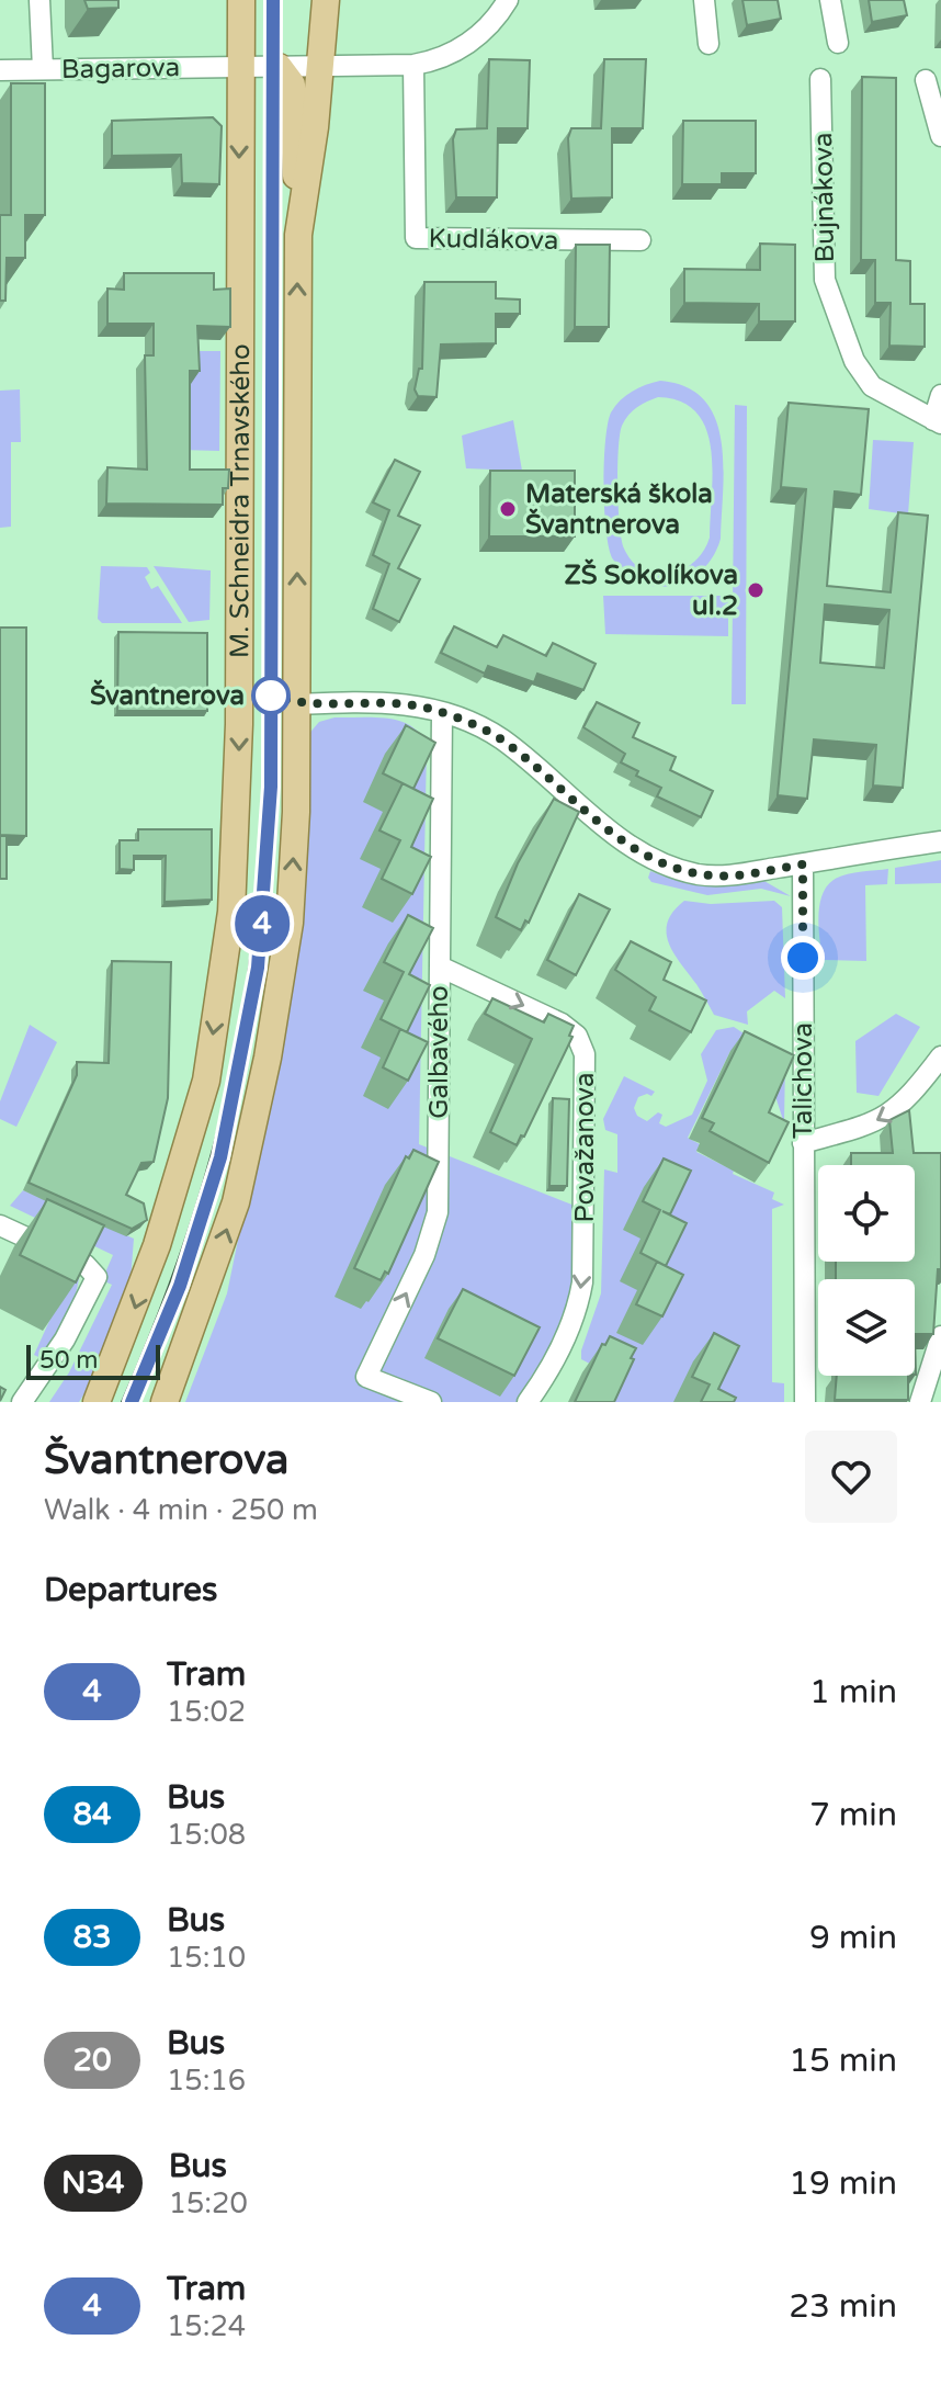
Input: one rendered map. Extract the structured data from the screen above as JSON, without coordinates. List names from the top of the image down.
{
  "streets": {
    "main road": ["M. Schneidra Trnavského"],
    "street": [
      "Bagarova",
      "Bujnákova",
      "Kudlákova",
      "Galbavého",
      "Talichova",
      "Považanova"
    ]
  },
  "crossings": [
    ["Bagarova", "Kudlákova"],
    ["Bagarova", "M. Schneidra Trnavského"],
    ["Galbavého", "Považanova"]
  ],
  "one_way": ["Galbavého", "Považanova"],
  "places": ["Materská škola Švantnerova", "ZŠ Sokolíkova ul.2", "Švantnerova"],
  "lines": ["tram line 4"],
  "scale_bar": "50 m",
  "page": {
    "on_map": "4",
    "scale": "50 m",
    "heading": [
      ["Švantnerova", "Walk · 4 min · 250 m"],
      "Departures"
    ],
    "list": [
      {
        "mark": "4",
        "name": "Tram",
        "note": "15:02",
        "value": "1 min"
      },
      {
        "mark": "84",
        "name": "Bus",
        "note": "15:08",
        "value": "7 min"
      },
      {
        "mark": "83",
        "name": "Bus",
        "note": "15:10",
        "value": "9 min"
      },
      {
        "mark": "20",
        "name": "Bus",
        "note": "15:16",
        "value": "15 min"
      },
      {
        "mark": "N34",
        "name": "Bus",
        "note": "15:20",
        "value": "19 min"
      },
      {
        "mark": "4",
        "name": "Tram",
        "note": "15:24",
        "value": "23 min"
      }
    ]
  }
}
